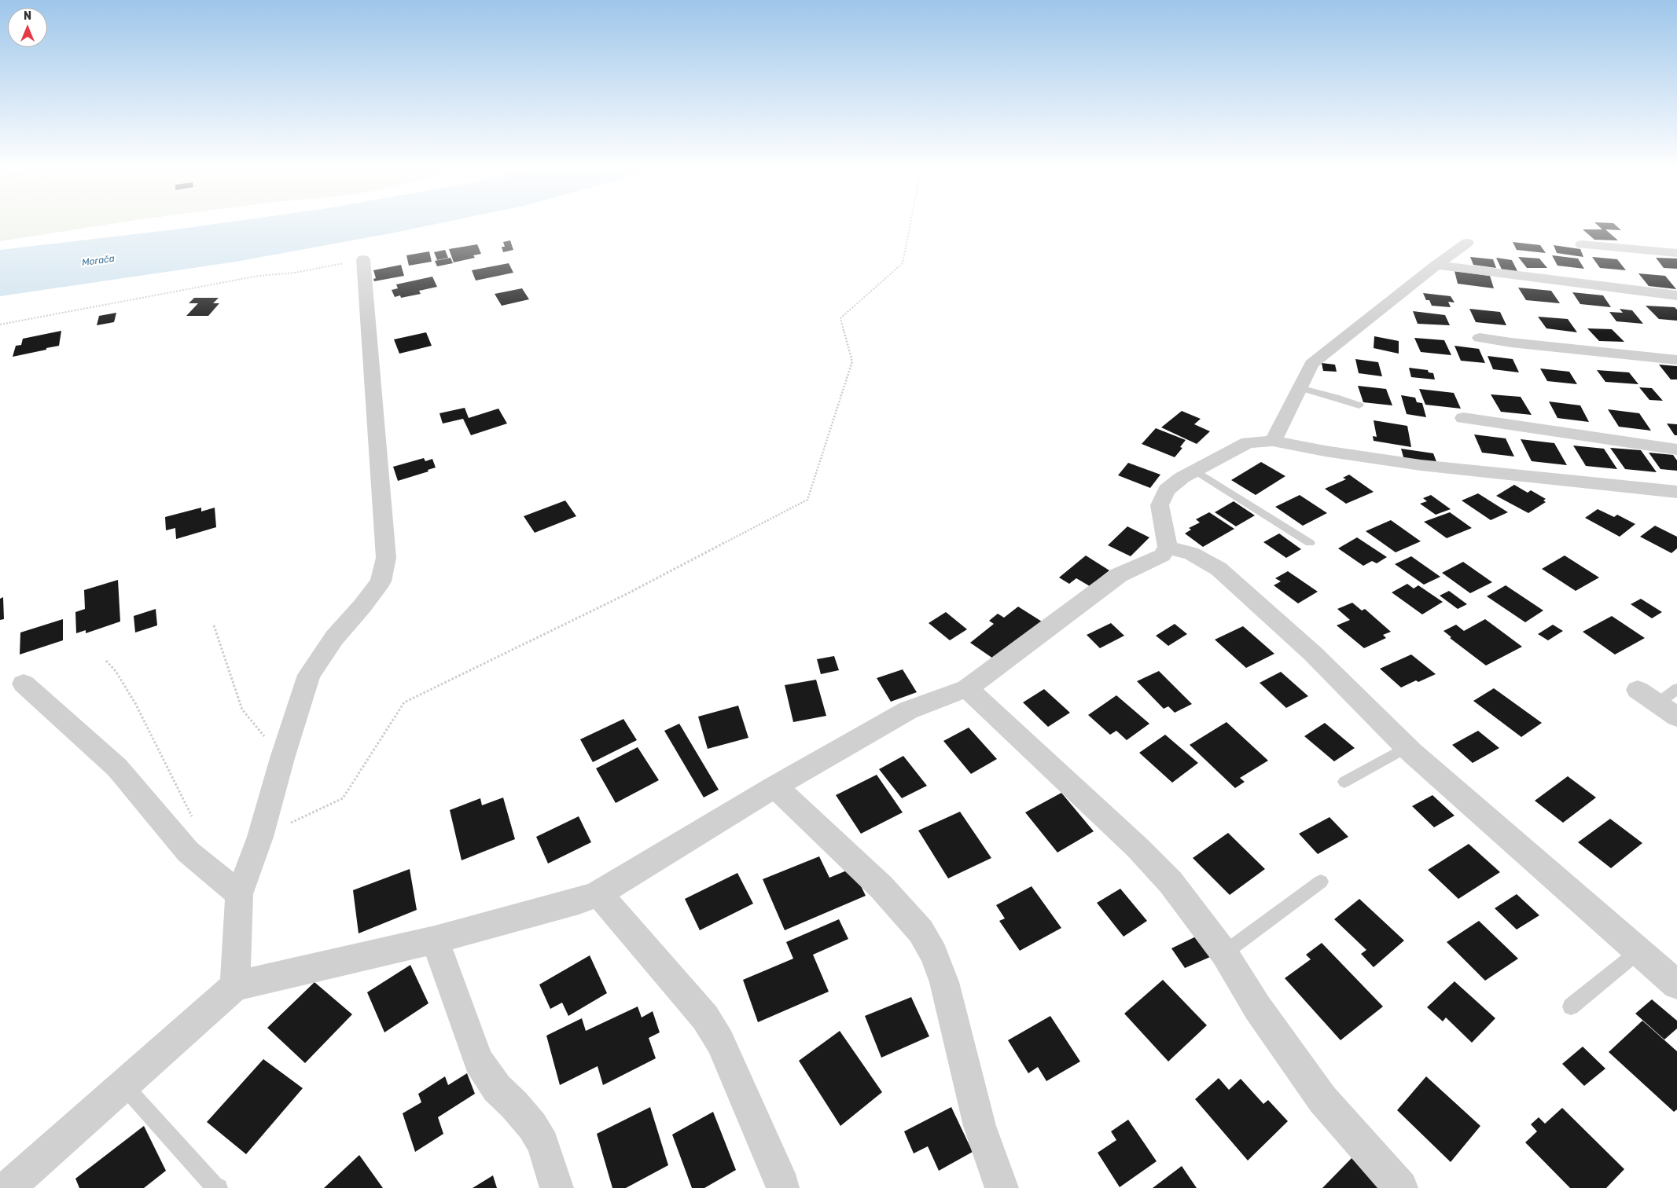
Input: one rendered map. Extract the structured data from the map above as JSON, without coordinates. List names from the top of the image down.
{
  "water": ["Morača"],
  "north": "top"
}
